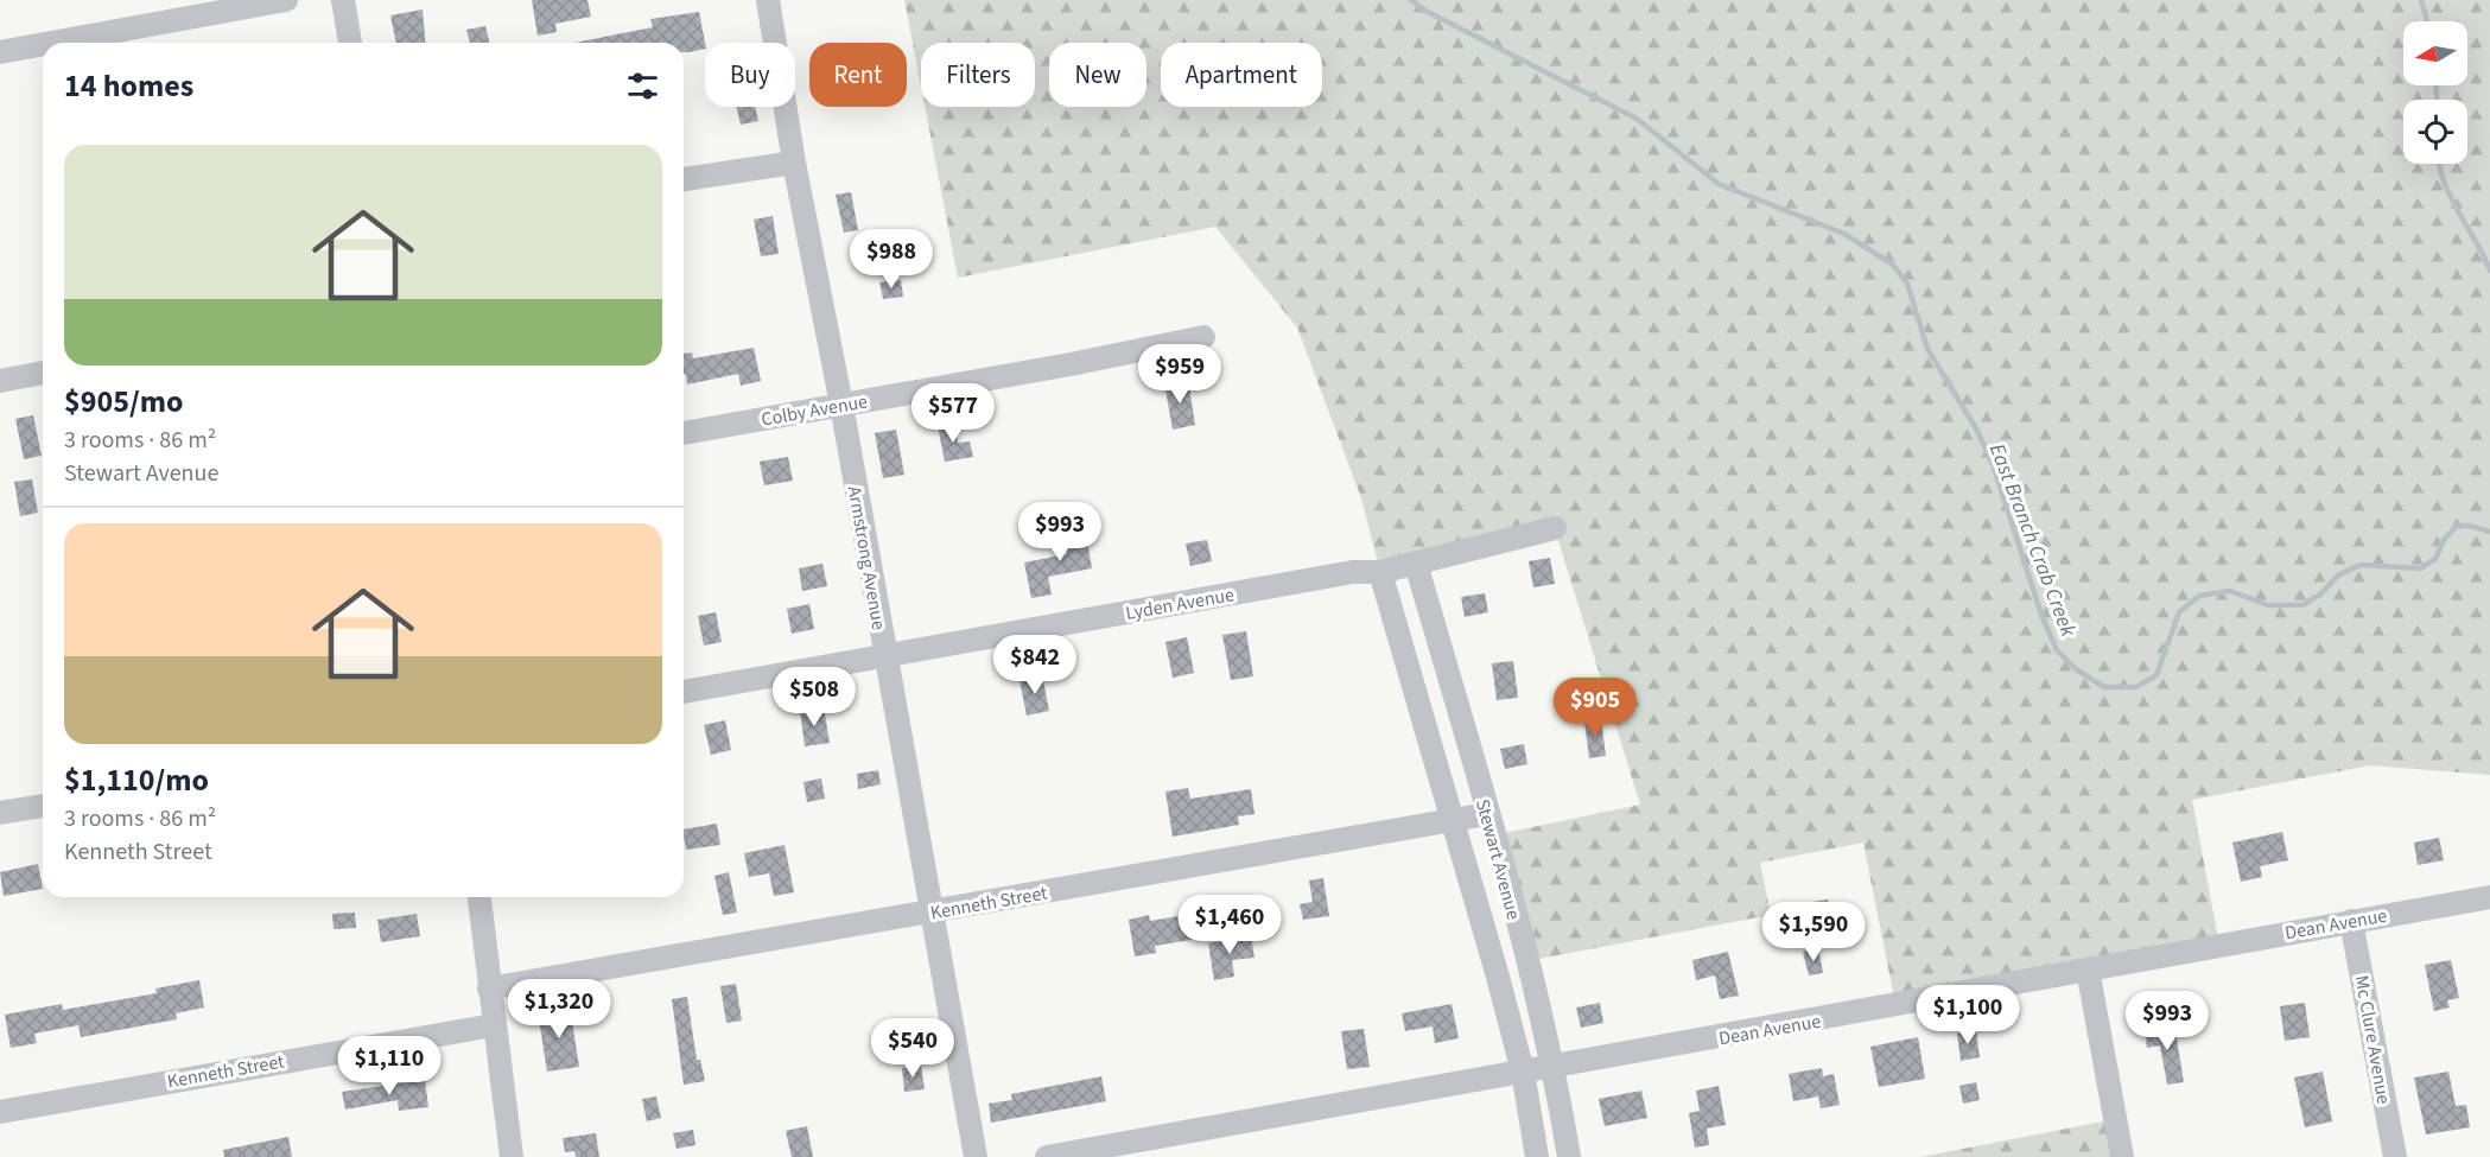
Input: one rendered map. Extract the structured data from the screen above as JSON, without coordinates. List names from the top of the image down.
{
  "streets": {
    "street": [
      "Colby Avenue",
      "Armstrong Avenue",
      "Lyden Avenue",
      "Stewart Avenue",
      "Kenneth Street",
      "Dean Avenue",
      "Mc Clure Avenue"
    ]
  },
  "crossings": [
    ["Colby Avenue", "Armstrong Avenue"],
    ["Armstrong Avenue", "Lyden Avenue"],
    ["Armstrong Avenue", "Kenneth Street"],
    ["Lyden Avenue", "Stewart Avenue"],
    ["Stewart Avenue", "Kenneth Street"],
    ["Stewart Avenue", "Dean Avenue"],
    ["Dean Avenue", "Mc Clure Avenue"]
  ],
  "water": ["East Branch Crab Creek"],
  "north": "left",
  "page": {
    "chip": [
      "Buy",
      "Rent",
      "Filters",
      "New",
      "Apartment"
    ],
    "heading": "14 homes",
    "list": [
      {
        "name": "$905/mo",
        "note": "3 rooms · 86 m² · Stewart Avenue"
      },
      {
        "name": "$1,110/mo",
        "note": "3 rooms · 86 m² · Kenneth Street"
      }
    ],
    "price": [
      "$988",
      "$959",
      "$577",
      "$993",
      "$842",
      "$508",
      "$905",
      "$1,460",
      "$1,590",
      "$1,320",
      "$1,100",
      "$993",
      "$540",
      "$1,110"
    ]
  }
}
